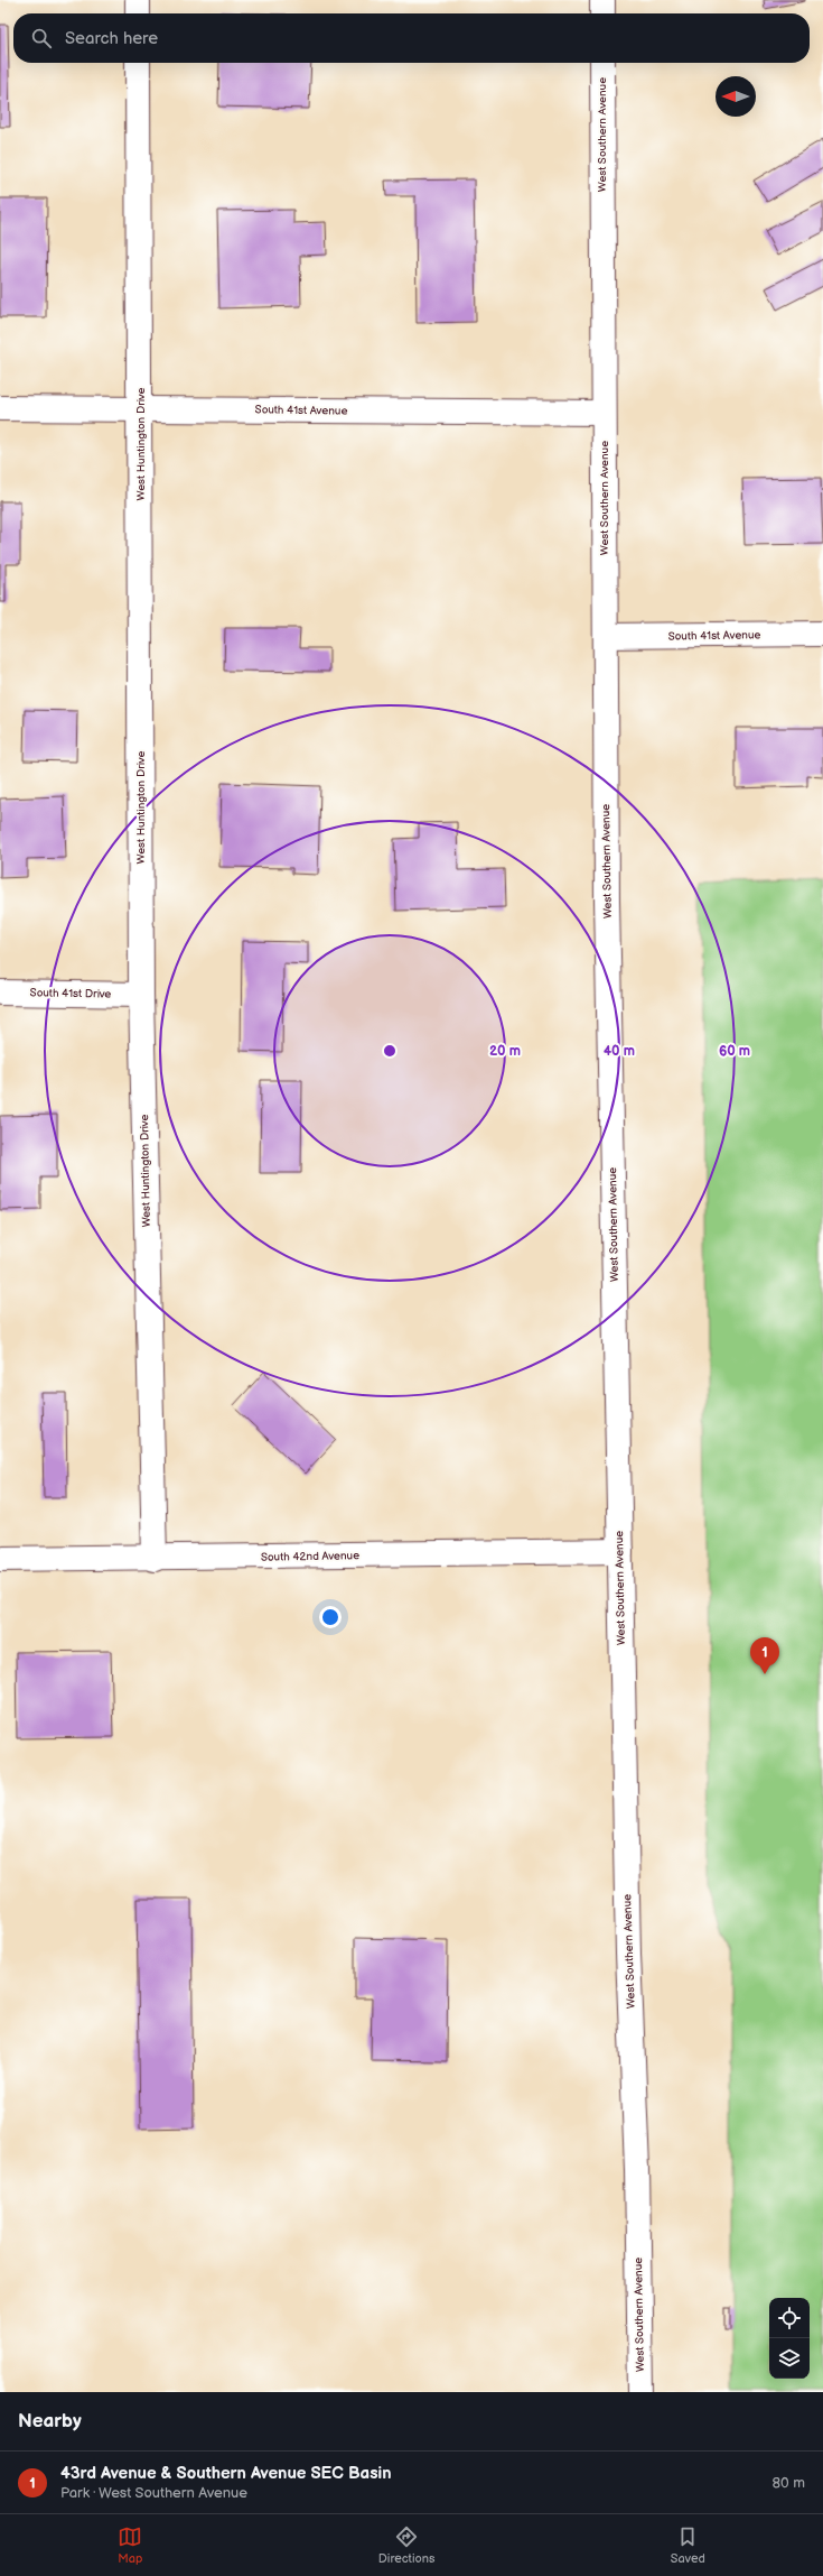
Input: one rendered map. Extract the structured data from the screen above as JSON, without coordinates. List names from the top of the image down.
{
  "streets": {
    "street": [
      "West Southern Avenue",
      "South 41st Avenue",
      "West Huntington Drive",
      "South 41st Drive",
      "South 42nd Avenue"
    ]
  },
  "crossings": [
    ["West Southern Avenue", "South 41st Avenue"],
    ["West Southern Avenue", "South 42nd Avenue"],
    ["South 41st Avenue", "West Huntington Drive"],
    ["West Huntington Drive", "South 41st Drive"],
    ["West Huntington Drive", "South 42nd Avenue"]
  ],
  "north": "left",
  "page": {
    "search": "Search here",
    "pins": "1",
    "heading": "Nearby",
    "list": [
      {
        "mark": "1",
        "name": "43rd Avenue & Southern Avenue SEC Basin",
        "note": "Park · West Southern Avenue",
        "value": "80 m"
      }
    ],
    "nav": ["Map", "Directions", "Saved"]
  },
  "rings": ["20 m", "40 m", "60 m"]
}
